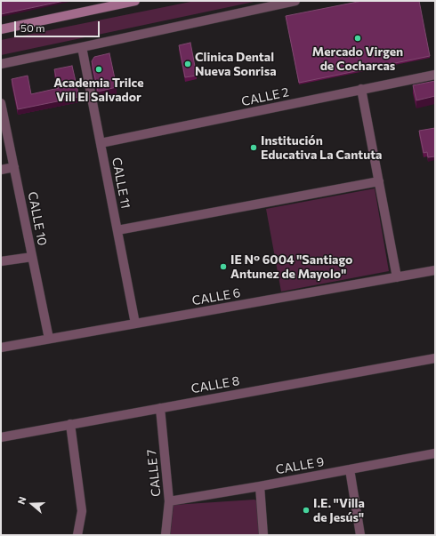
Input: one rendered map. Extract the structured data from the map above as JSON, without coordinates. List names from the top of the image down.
{
  "streets": {
    "street": [
      "CALLE 2",
      "CALLE 11",
      "CALLE 10",
      "CALLE 6",
      "CALLE 8",
      "CALLE 9",
      "CALLE 7"
    ]
  },
  "crossings": [
    ["CALLE 2", "CALLE 11"],
    ["CALLE 11", "CALLE 6"],
    ["CALLE 10", "CALLE 6"],
    ["CALLE 8", "CALLE 7"],
    ["CALLE 9", "CALLE 7"]
  ],
  "places": [
    "Mercado Virgen de Cocharcas",
    "Clinica Dental Nueva Sonrisa",
    "Academia Trilce Vill El Salvador",
    "Institución Educativa La Cantuta",
    "IE N° 6004 \"Santiago Antunez de Mayolo\"",
    "I.E. \"Villa de Jesús\""
  ],
  "scale_bar": "50 m",
  "north": "left"
}
